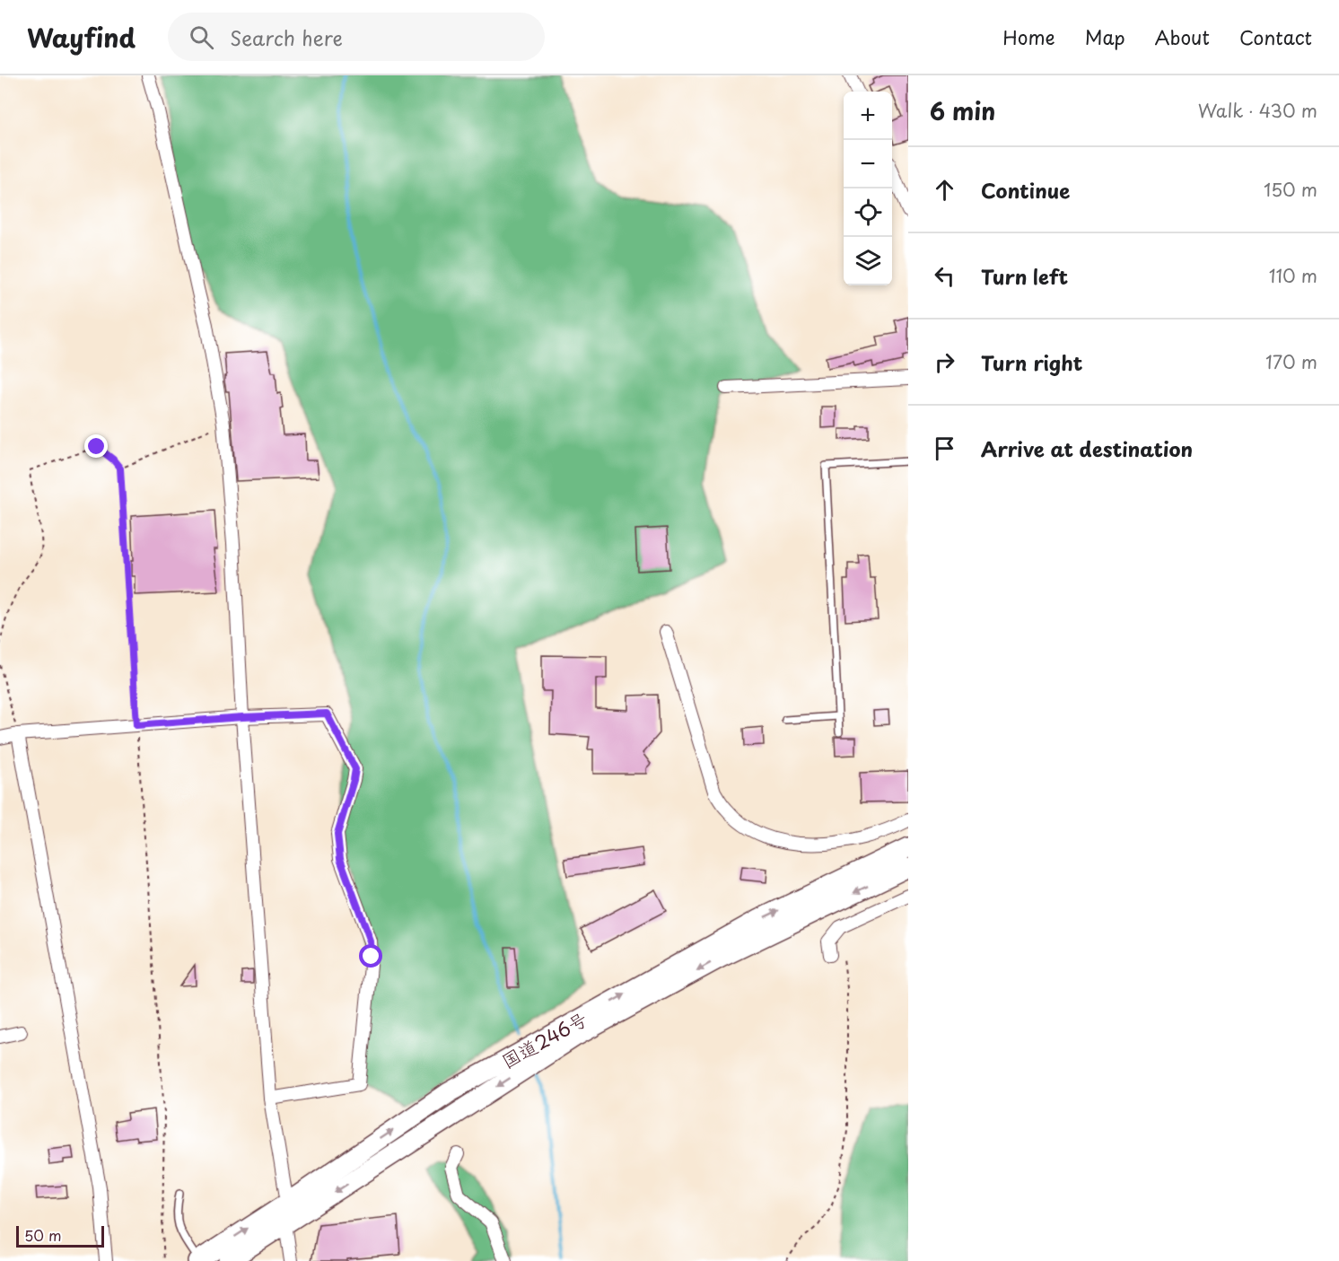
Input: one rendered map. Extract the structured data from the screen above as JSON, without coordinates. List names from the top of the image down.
{
  "streets": {
    "highway": ["国道246号"]
  },
  "scale_bar": "50 m",
  "page": {
    "header": "Wayfind",
    "search": "Search here",
    "nav": [
      "Home",
      "Map",
      "About",
      "Contact"
    ],
    "heading": ["6 min", "Walk · 430 m"],
    "map_buttons": ["+", "−"],
    "list": [
      ["Continue", "150 m"],
      ["Turn left", "110 m"],
      ["Turn right", "170 m"],
      "Arrive at destination"
    ],
    "scale": "50 m"
  }
}
